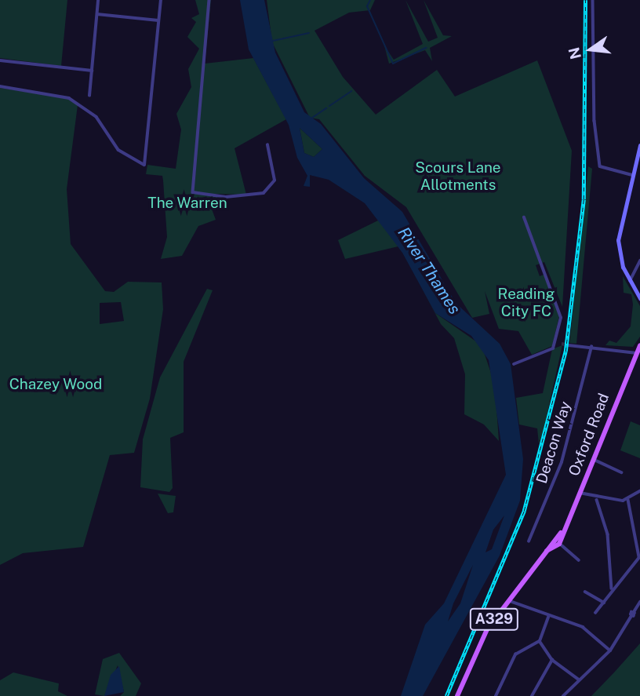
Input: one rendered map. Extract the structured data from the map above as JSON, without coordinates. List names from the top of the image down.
{
  "streets": {
    "main road": ["Oxford Road", "A329"],
    "street": ["Deacon Way"]
  },
  "crossings": [
    ["Oxford Road", "A329"]
  ],
  "water": ["River Thames"],
  "parks": [
    "Scours Lane Allotments",
    "The Warren",
    "Reading City FC",
    "Chazey Wood"
  ],
  "north": "left"
}
